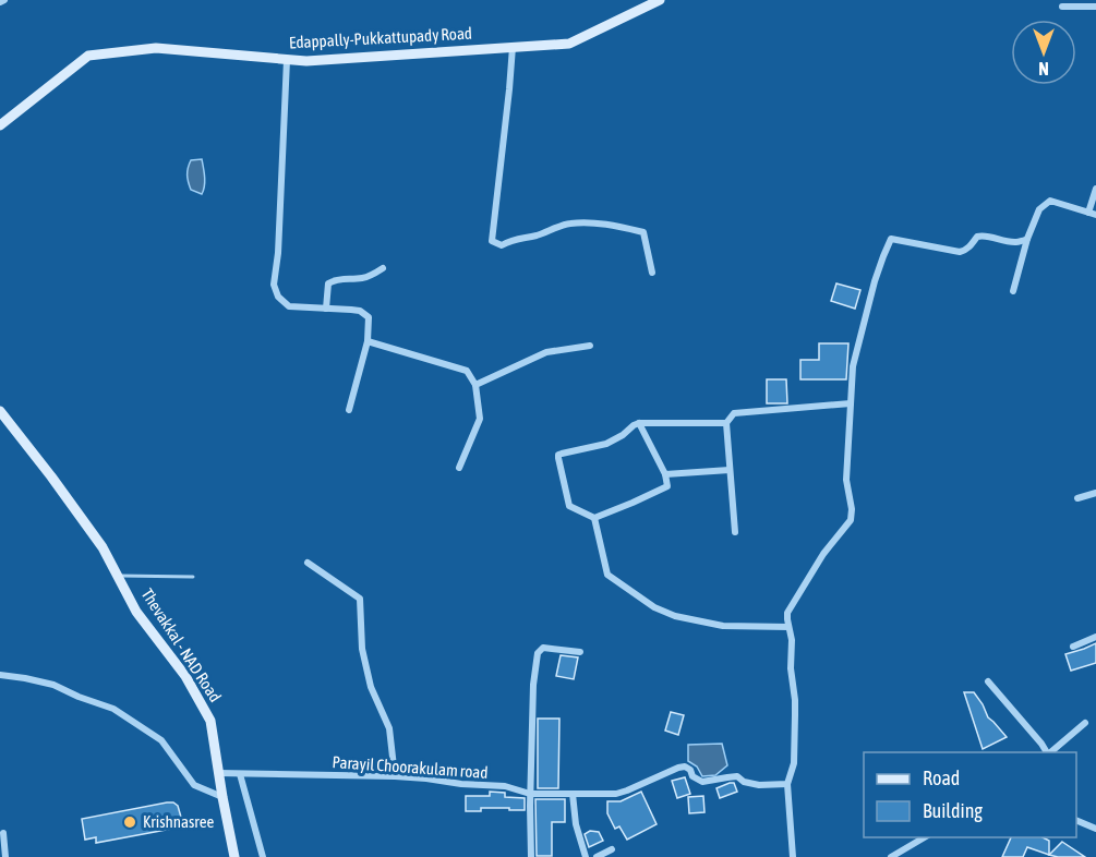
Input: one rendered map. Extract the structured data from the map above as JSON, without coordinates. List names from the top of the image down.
{
  "streets": {
    "main road": ["Edappally-Pukkattupady Road", "Thevakkal - NAD Road"],
    "street": ["Parayil Choorakulam road"]
  },
  "crossings": [
    ["Thevakkal - NAD Road", "Parayil Choorakulam road"]
  ],
  "places": ["Krishnasree"],
  "legend": ["Road", "Building"],
  "north": "bottom"
}
